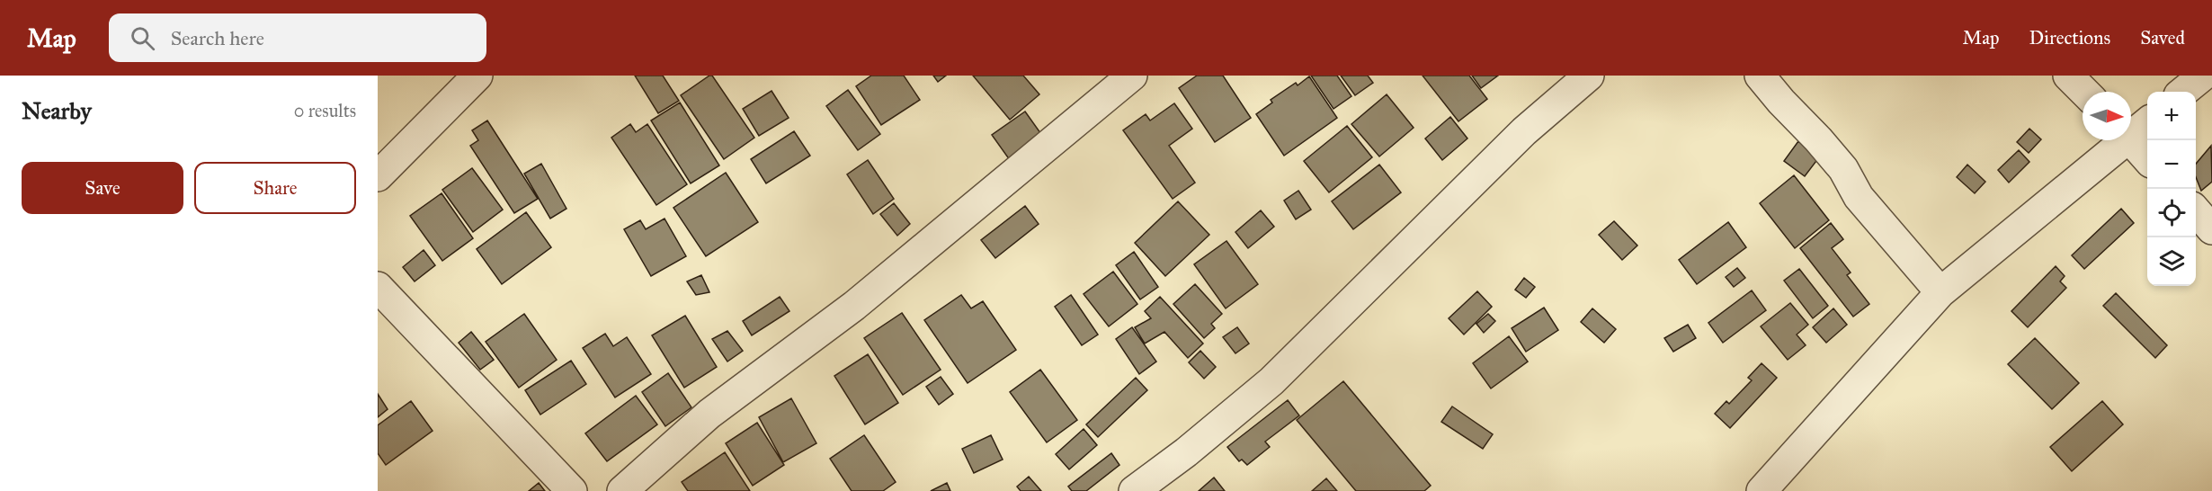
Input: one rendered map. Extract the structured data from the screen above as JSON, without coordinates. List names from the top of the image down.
{
  "north": "right",
  "page": {
    "header": "Map",
    "search": "Search here",
    "nav": ["Map", "Directions", "Saved"],
    "heading": ["Nearby", "0 results"],
    "map_buttons": ["+", "−"],
    "buttons": ["Save", "Share"]
  }
}
